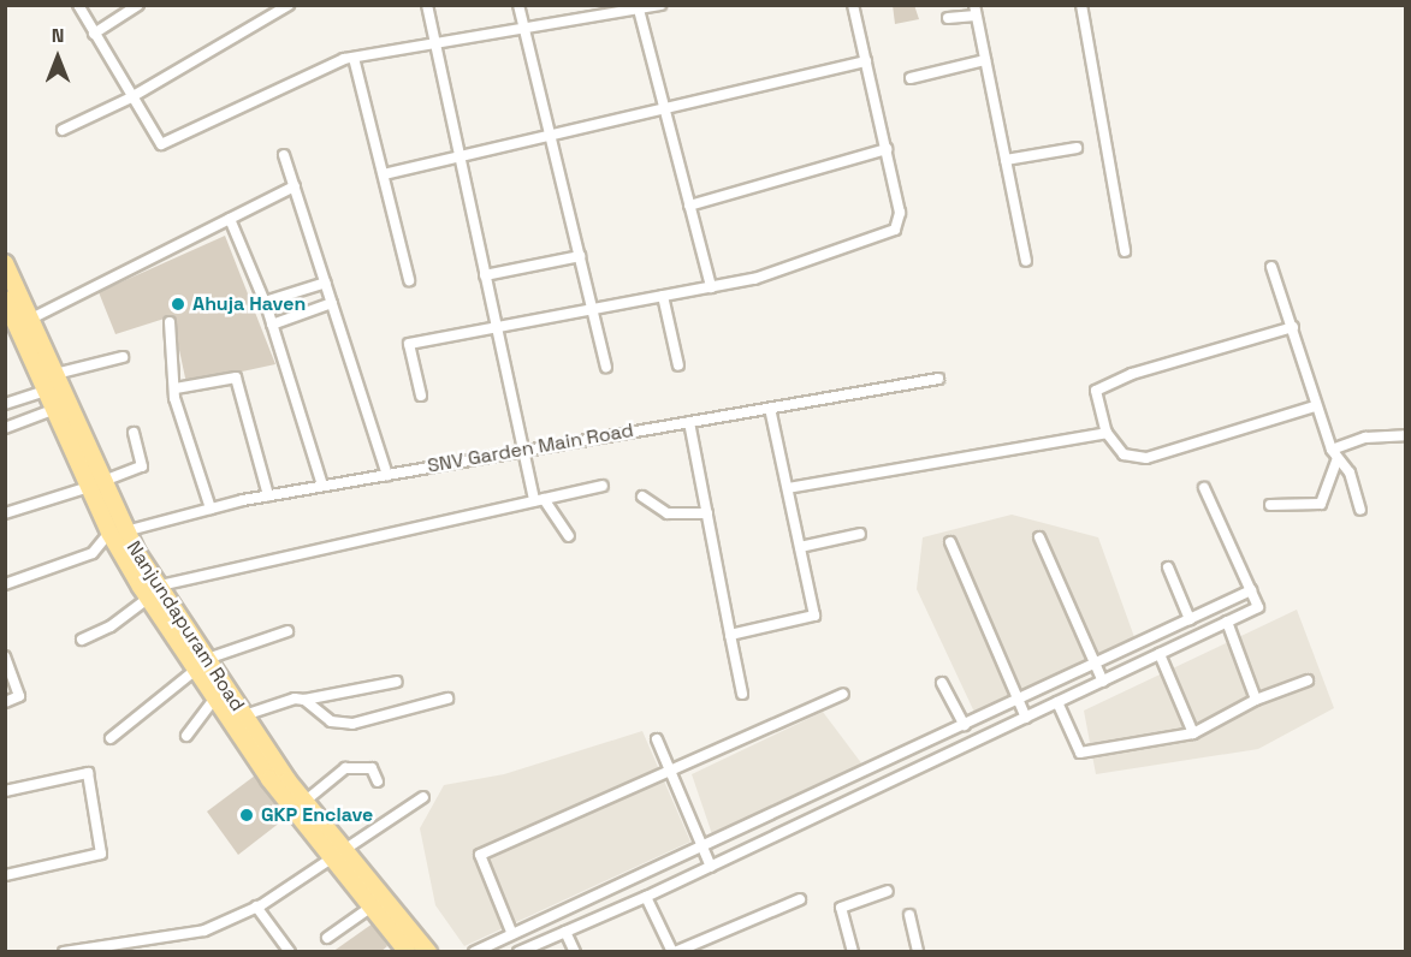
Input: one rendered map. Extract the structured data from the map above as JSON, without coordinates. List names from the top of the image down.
{
  "streets": {
    "main road": ["Nanjundapuram Road"],
    "street": ["SNV Garden Main Road"]
  },
  "crossings": [
    ["SNV Garden Main Road", "Nanjundapuram Road"]
  ],
  "places": ["Ahuja Haven", "GKP Enclave"],
  "north": "top"
}
